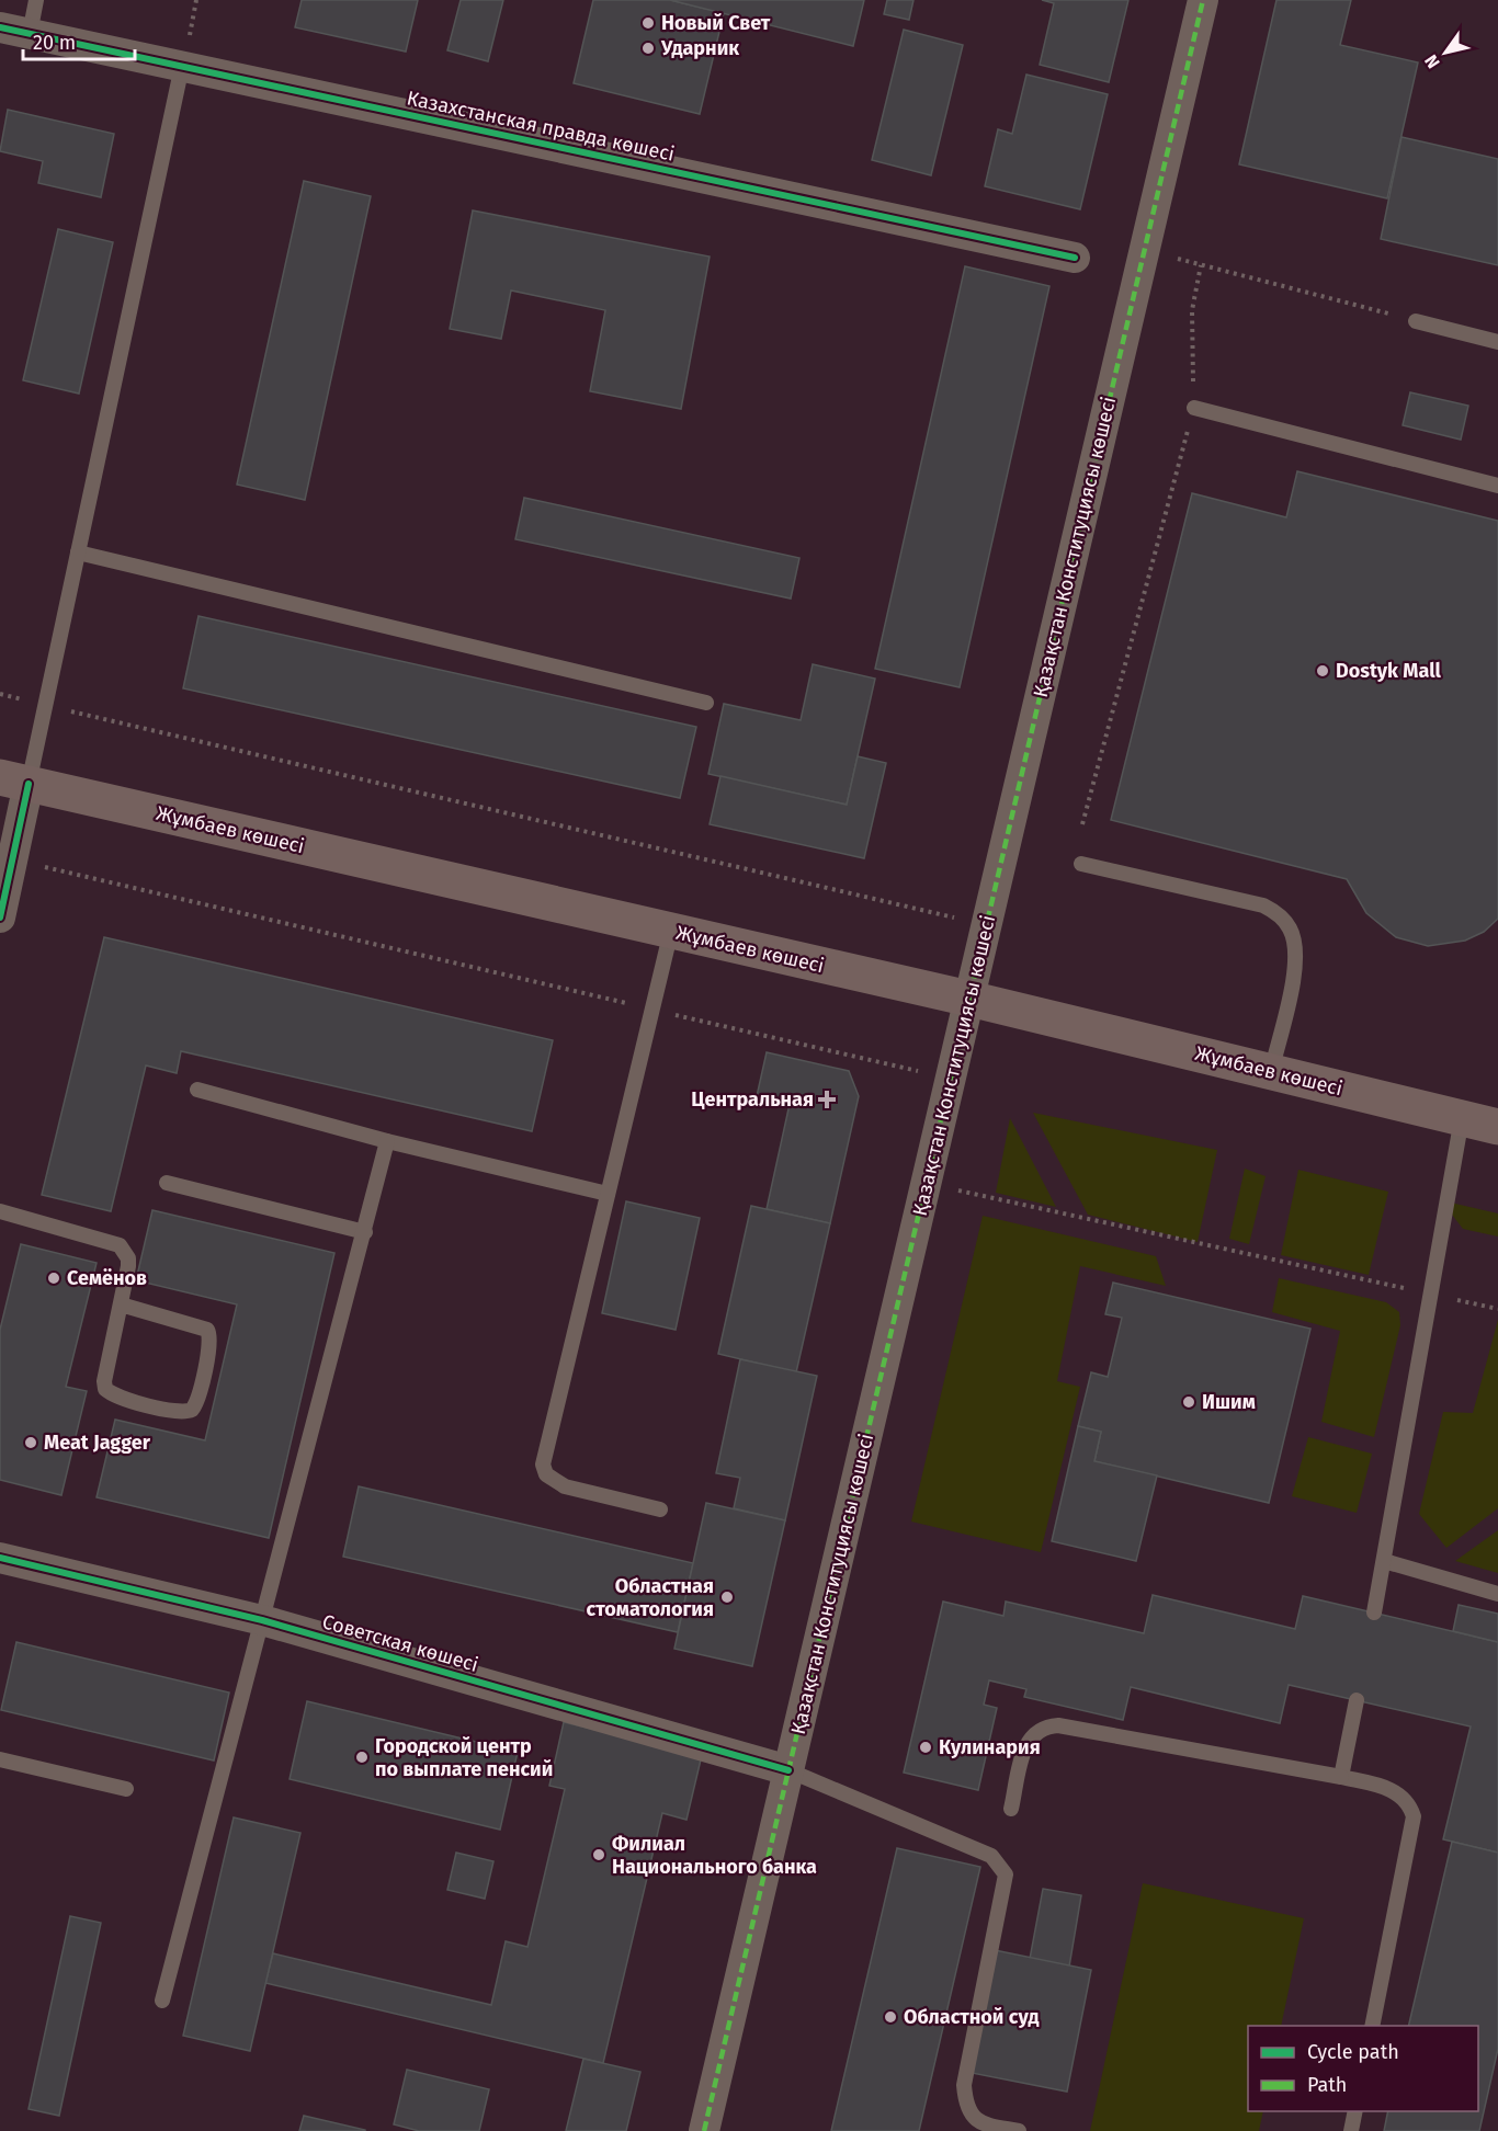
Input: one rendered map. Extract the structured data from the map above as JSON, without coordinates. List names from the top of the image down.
{
  "streets": {
    "main road": ["Жұмбаев көшесі"],
    "street": ["Казахстанская правда көшесі", "Қазақстан Конституциясы көшесі", "Советская көшесі"]
  },
  "crossings": [
    ["Қазақстан Конституциясы көшесі", "Жұмбаев көшесі"],
    ["Қазақстан Конституциясы көшесі", "Советская көшесі"]
  ],
  "places": {
    "other": [
      "Новый Свет",
      "Ударник",
      "Dostyk Mall",
      "Семёнов",
      "Ишим",
      "Meat Jagger",
      "Областная стоматология",
      "Кулинария",
      "Городской центр по выплате пенсий",
      "Филиал Национального банка",
      "Областной суд"
    ],
    "health": ["Центральная"]
  },
  "legend": ["Cycle path", "Path"],
  "scale_bar": "20 m",
  "north": "bottom left"
}
